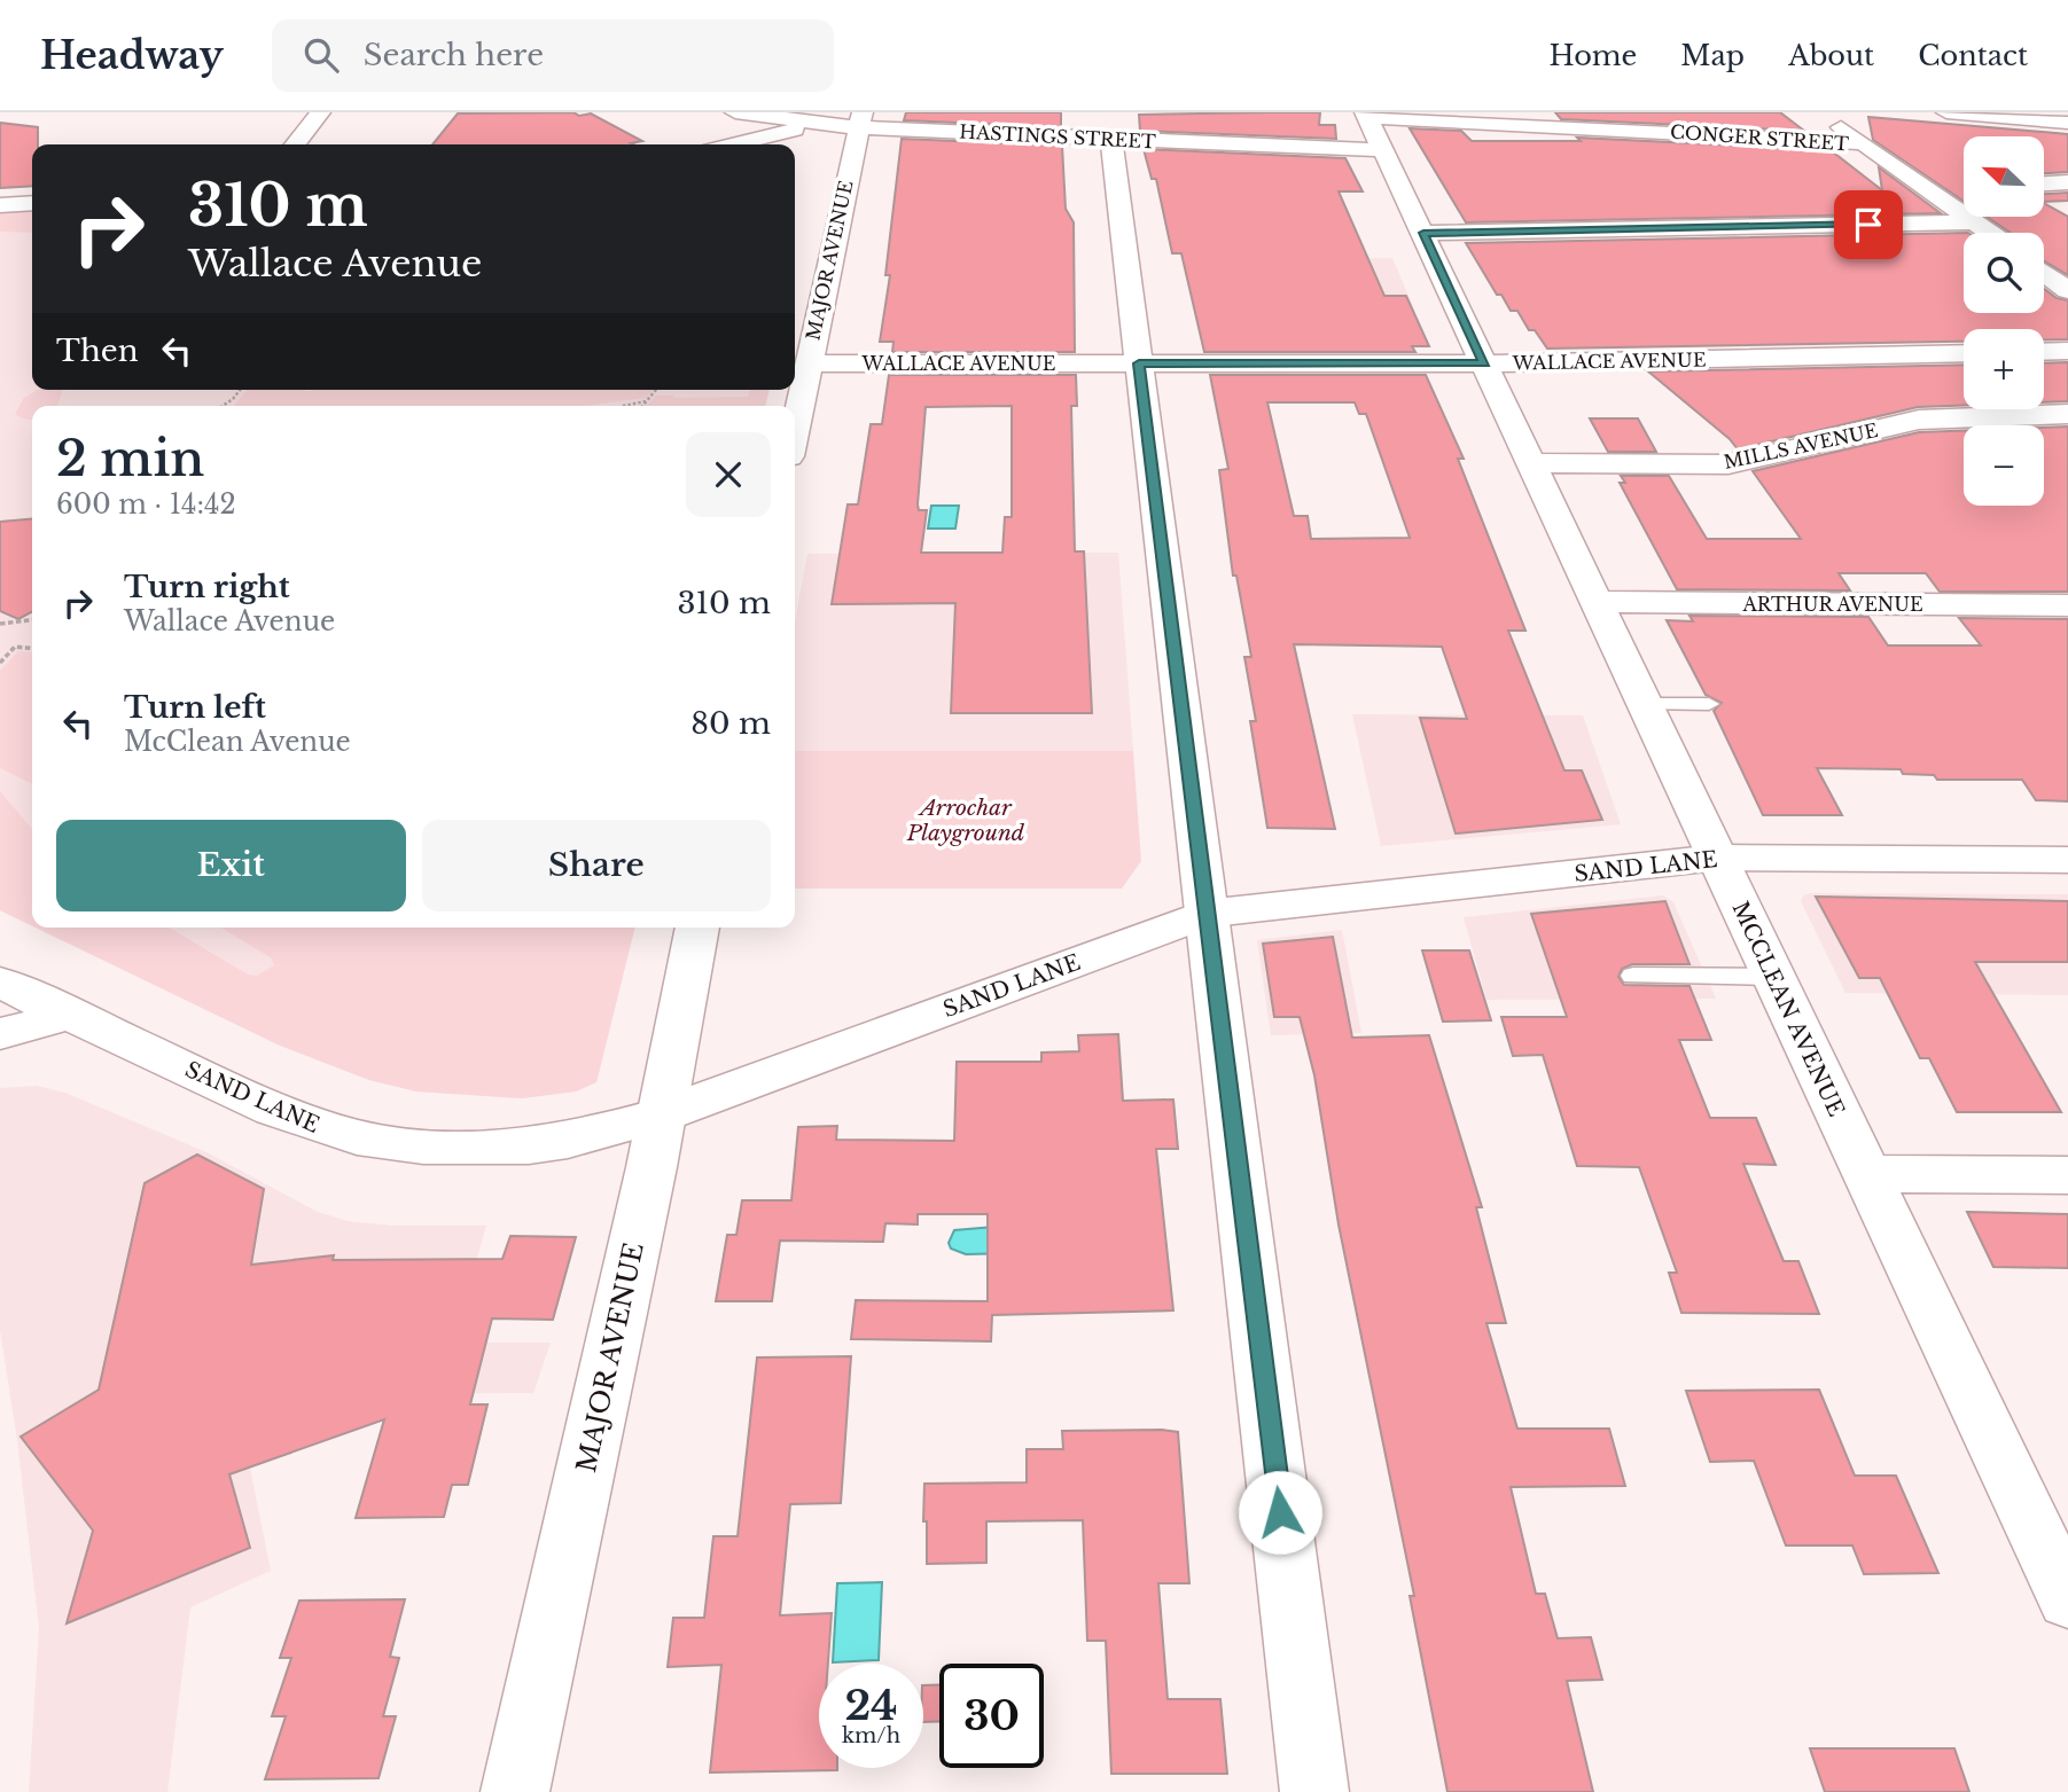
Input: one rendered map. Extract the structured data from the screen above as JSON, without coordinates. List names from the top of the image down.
{
  "streets": {
    "street": [
      "HASTINGS STREET",
      "CONGER STREET",
      "MAJOR AVENUE",
      "WALLACE AVENUE",
      "MILLS AVENUE",
      "ARTHUR AVENUE",
      "SAND LANE",
      "MCCLEAN AVENUE"
    ]
  },
  "crossings": [
    ["HASTINGS STREET", "MAJOR AVENUE"],
    ["HASTINGS STREET", "MCCLEAN AVENUE"],
    ["CONGER STREET", "MCCLEAN AVENUE"],
    ["MAJOR AVENUE", "WALLACE AVENUE"],
    ["MAJOR AVENUE", "SAND LANE"],
    ["WALLACE AVENUE", "MCCLEAN AVENUE"],
    ["MILLS AVENUE", "MCCLEAN AVENUE"],
    ["ARTHUR AVENUE", "MCCLEAN AVENUE"],
    ["SAND LANE", "MCCLEAN AVENUE"]
  ],
  "parks": ["Arrochar Playground"],
  "north": "top left",
  "page": {
    "header": "Headway",
    "search": "Search here",
    "nav": [
      "Home",
      "Map",
      "About",
      "Contact"
    ],
    "map_buttons": ["+", "−"],
    "turn": ["310 m", "Wallace Avenue"],
    "then": "Then",
    "heading": ["2 min", "600 m · 14:42"],
    "list": [
      {
        "name": "Turn right",
        "note": "Wallace Avenue",
        "value": "310 m"
      },
      {
        "name": "Turn left",
        "note": "McClean Avenue",
        "value": "80 m"
      }
    ],
    "buttons": ["Exit", "Share"],
    "speed": "24 km/h",
    "limit": "30"
  }
}
